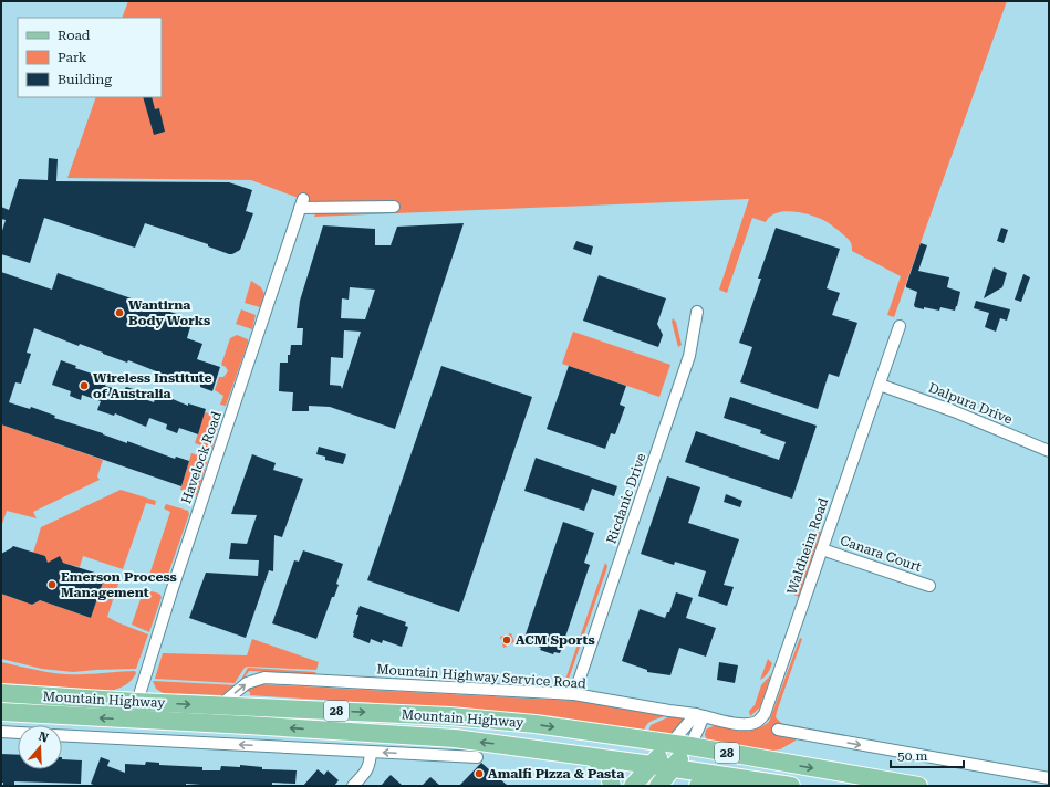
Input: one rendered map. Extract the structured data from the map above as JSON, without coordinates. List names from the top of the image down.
{
  "streets": {
    "main road": ["Mountain Highway", "28"],
    "street": [
      "Dalpura Drive",
      "Havelock Road",
      "Ricdanic Drive",
      "Waldheim Road",
      "Canara Court",
      "Mountain Highway Service Road"
    ]
  },
  "crossings": [
    ["Dalpura Drive", "Waldheim Road"],
    ["Havelock Road", "Mountain Highway"],
    ["Ricdanic Drive", "Mountain Highway Service Road"],
    ["Waldheim Road", "Canara Court"],
    ["Waldheim Road", "Mountain Highway Service Road"],
    ["Mountain Highway Service Road", "Mountain Highway"]
  ],
  "places": [
    "Wantirna Body Works",
    "Wireless Institute of Australia",
    "Emerson Process Management",
    "ACM Sports",
    "Amalfi Pizza & Pasta"
  ],
  "legend": ["Road", "Park", "Building"],
  "scale_bar": "50 m",
  "north": "top"
}
